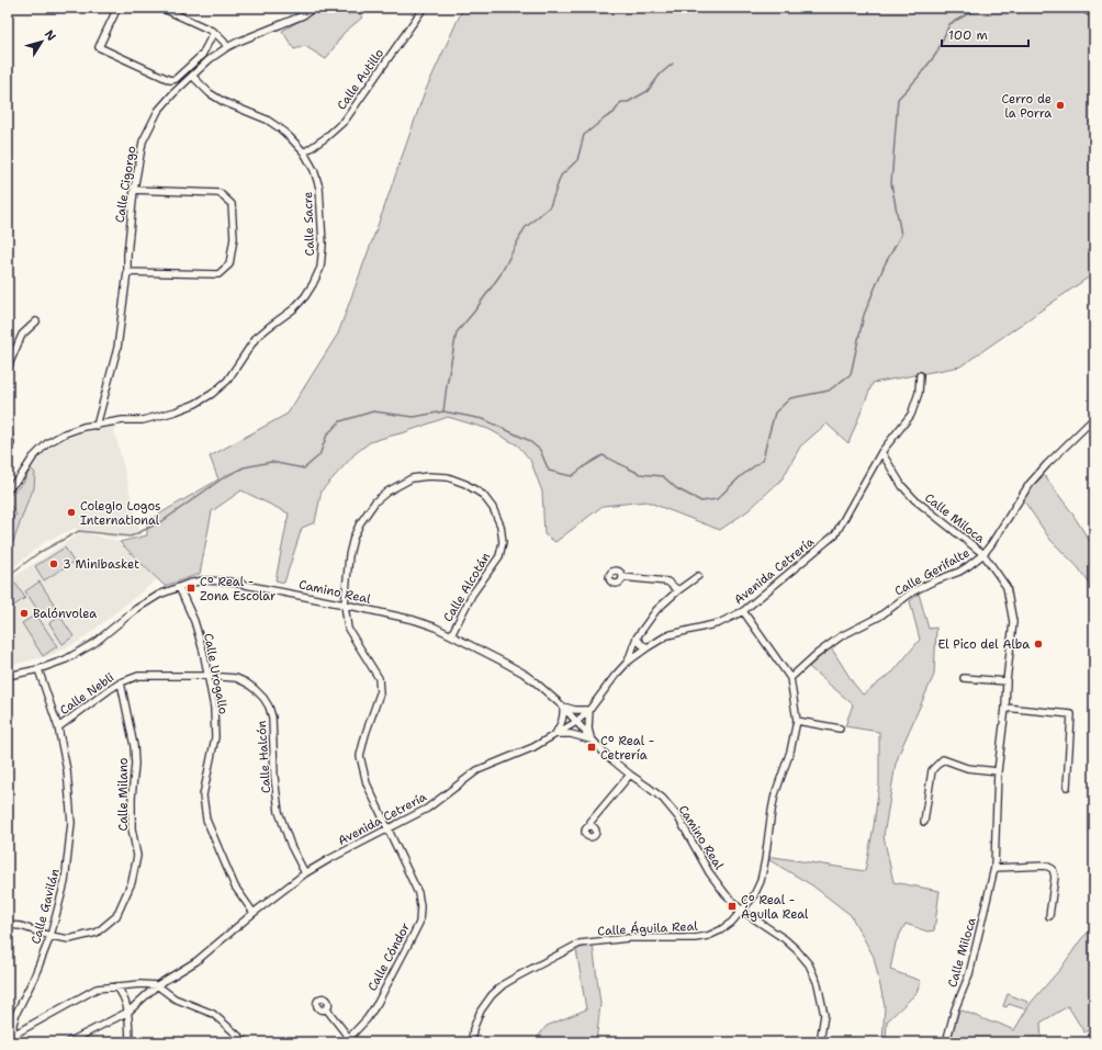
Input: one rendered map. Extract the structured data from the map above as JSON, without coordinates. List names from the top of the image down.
{
  "streets": {
    "street": [
      "Calle Autillo",
      "Calle Cigorgo",
      "Calle Sacre",
      "Calle Miloca",
      "Avenida Cetrería",
      "Calle Gerifalte",
      "Calle Alcotán",
      "Camino Real",
      "Calle Urogallo",
      "Calle Nebli",
      "Calle Halcón",
      "Calle Milano",
      "Calle Gavilán",
      "Calle Águila Real",
      "Calle Cóndor"
    ]
  },
  "crossings": [
    ["Calle Autillo", "Calle Sacre"],
    ["Calle Cigorgo", "Calle Sacre"],
    ["Calle Miloca", "Avenida Cetrería"],
    ["Calle Miloca", "Calle Gerifalte"],
    ["Avenida Cetrería", "Calle Alcotán"],
    ["Avenida Cetrería", "Camino Real"],
    ["Avenida Cetrería", "Calle Urogallo"],
    ["Avenida Cetrería", "Calle Halcón"],
    ["Avenida Cetrería", "Calle Águila Real"],
    ["Avenida Cetrería", "Calle Cóndor"],
    ["Calle Gerifalte", "Calle Águila Real"],
    ["Calle Alcotán", "Camino Real"],
    ["Calle Alcotán", "Calle Cóndor"],
    ["Camino Real", "Calle Urogallo"],
    ["Camino Real", "Calle Gavilán"],
    ["Camino Real", "Calle Águila Real"],
    ["Calle Urogallo", "Calle Nebli"],
    ["Calle Urogallo", "Calle Halcón"],
    ["Calle Nebli", "Calle Halcón"],
    ["Calle Nebli", "Calle Milano"],
    ["Calle Nebli", "Calle Gavilán"],
    ["Calle Milano", "Calle Gavilán"]
  ],
  "places": {
    "other": [
      "Cerro de la Porra",
      "Colegio Logos International",
      "3 Minibasket",
      "Balónvolea",
      "El Pico del Alba"
    ],
    "transit": ["Cº Real - Zona Escolar", "Cº Real - Cetrería", "Cº Real - Águila Real"]
  },
  "scale_bar": "100 m",
  "north": "top right"
}
